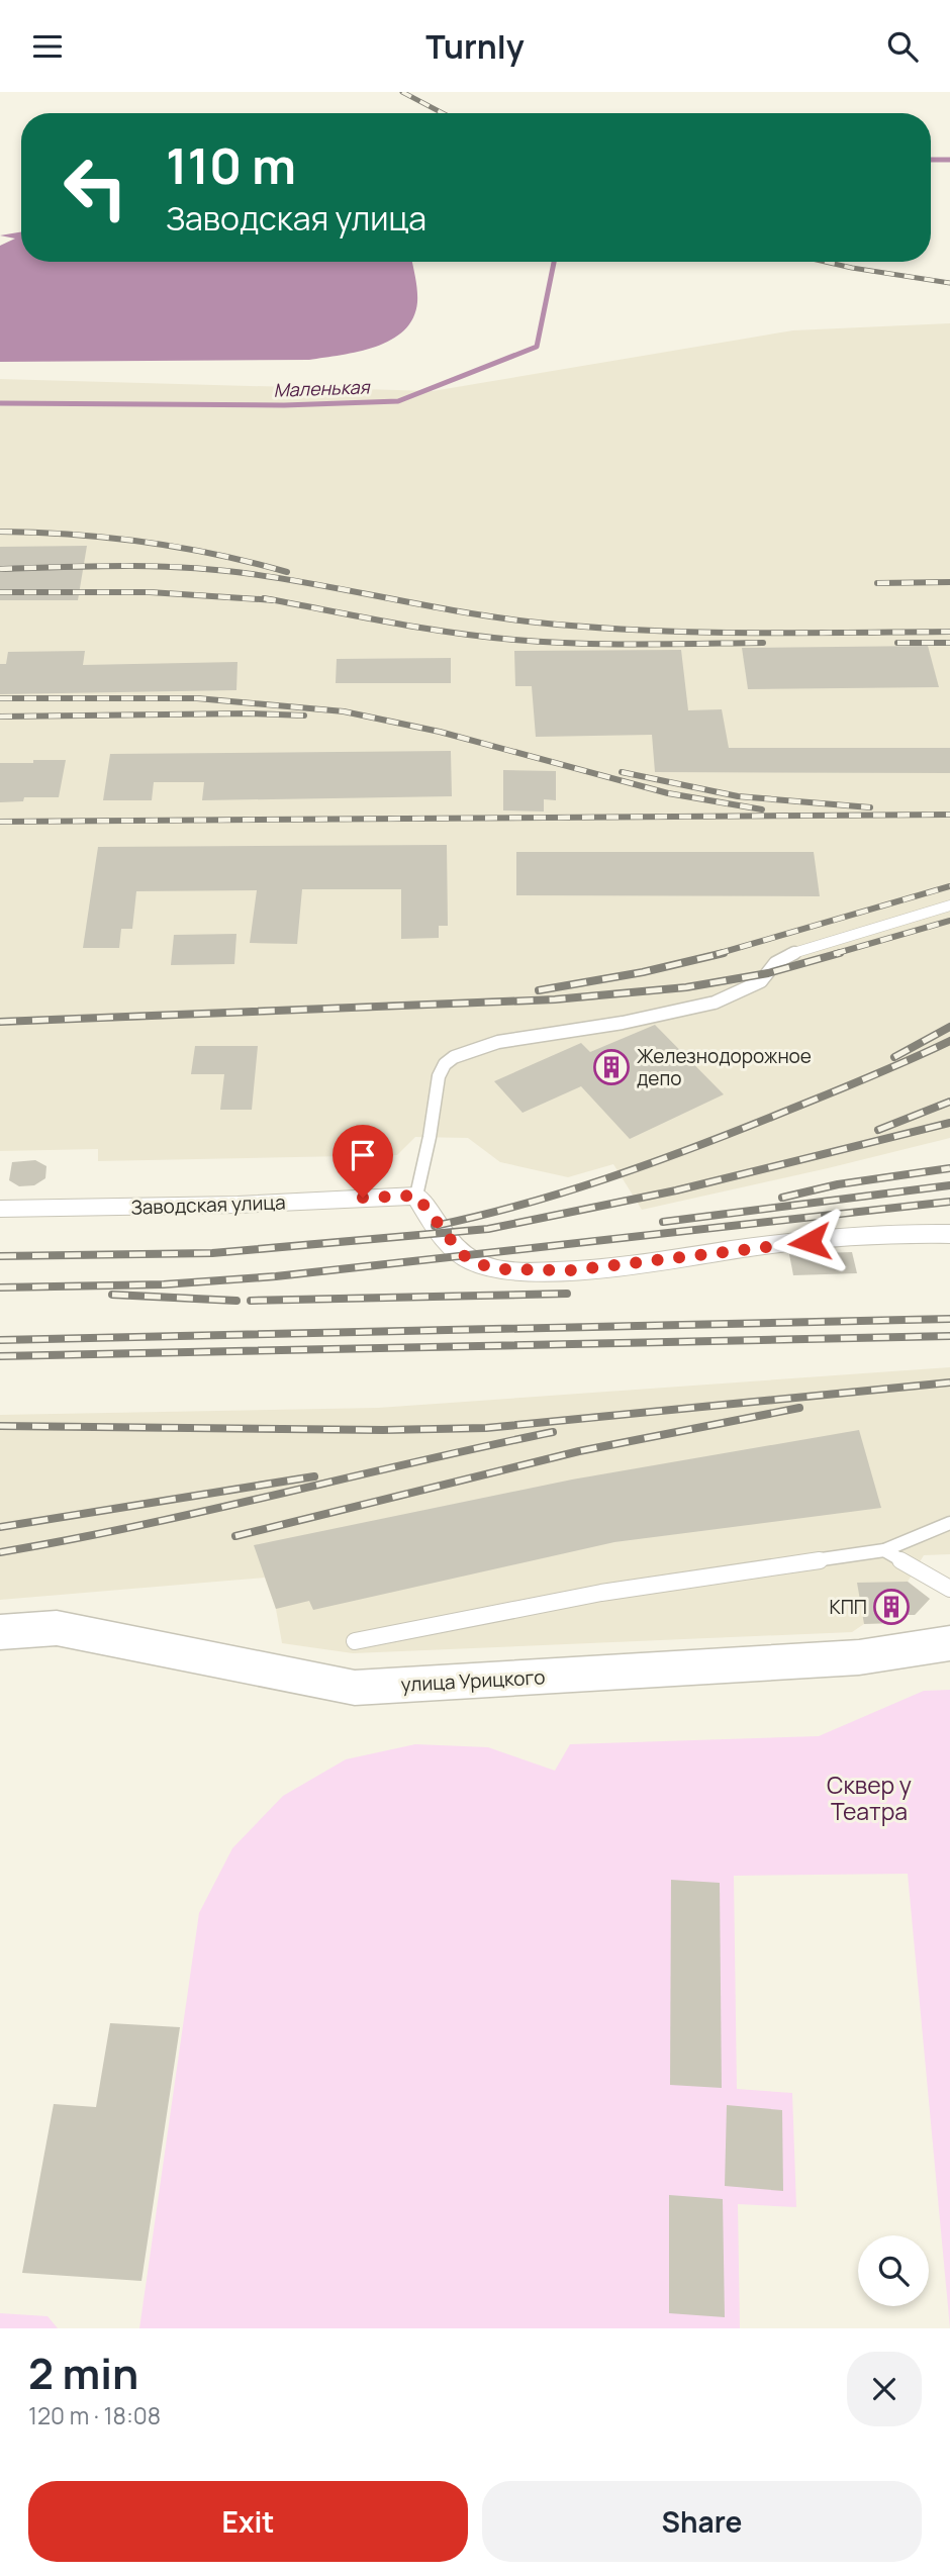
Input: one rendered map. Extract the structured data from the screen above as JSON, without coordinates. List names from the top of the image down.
{
  "streets": {
    "street": ["Заводская улица", "улица Урицкого"]
  },
  "water": ["Маленькая"],
  "parks": ["Сквер у Театра"],
  "places": {
    "building": ["Железнодорожное депо", "КПП"]
  },
  "page": {
    "header": "Turnly",
    "turn": ["110 m", "Заводская улица"],
    "heading": ["2 min", "120 m · 18:08"],
    "buttons": ["Exit", "Share"]
  }
}
